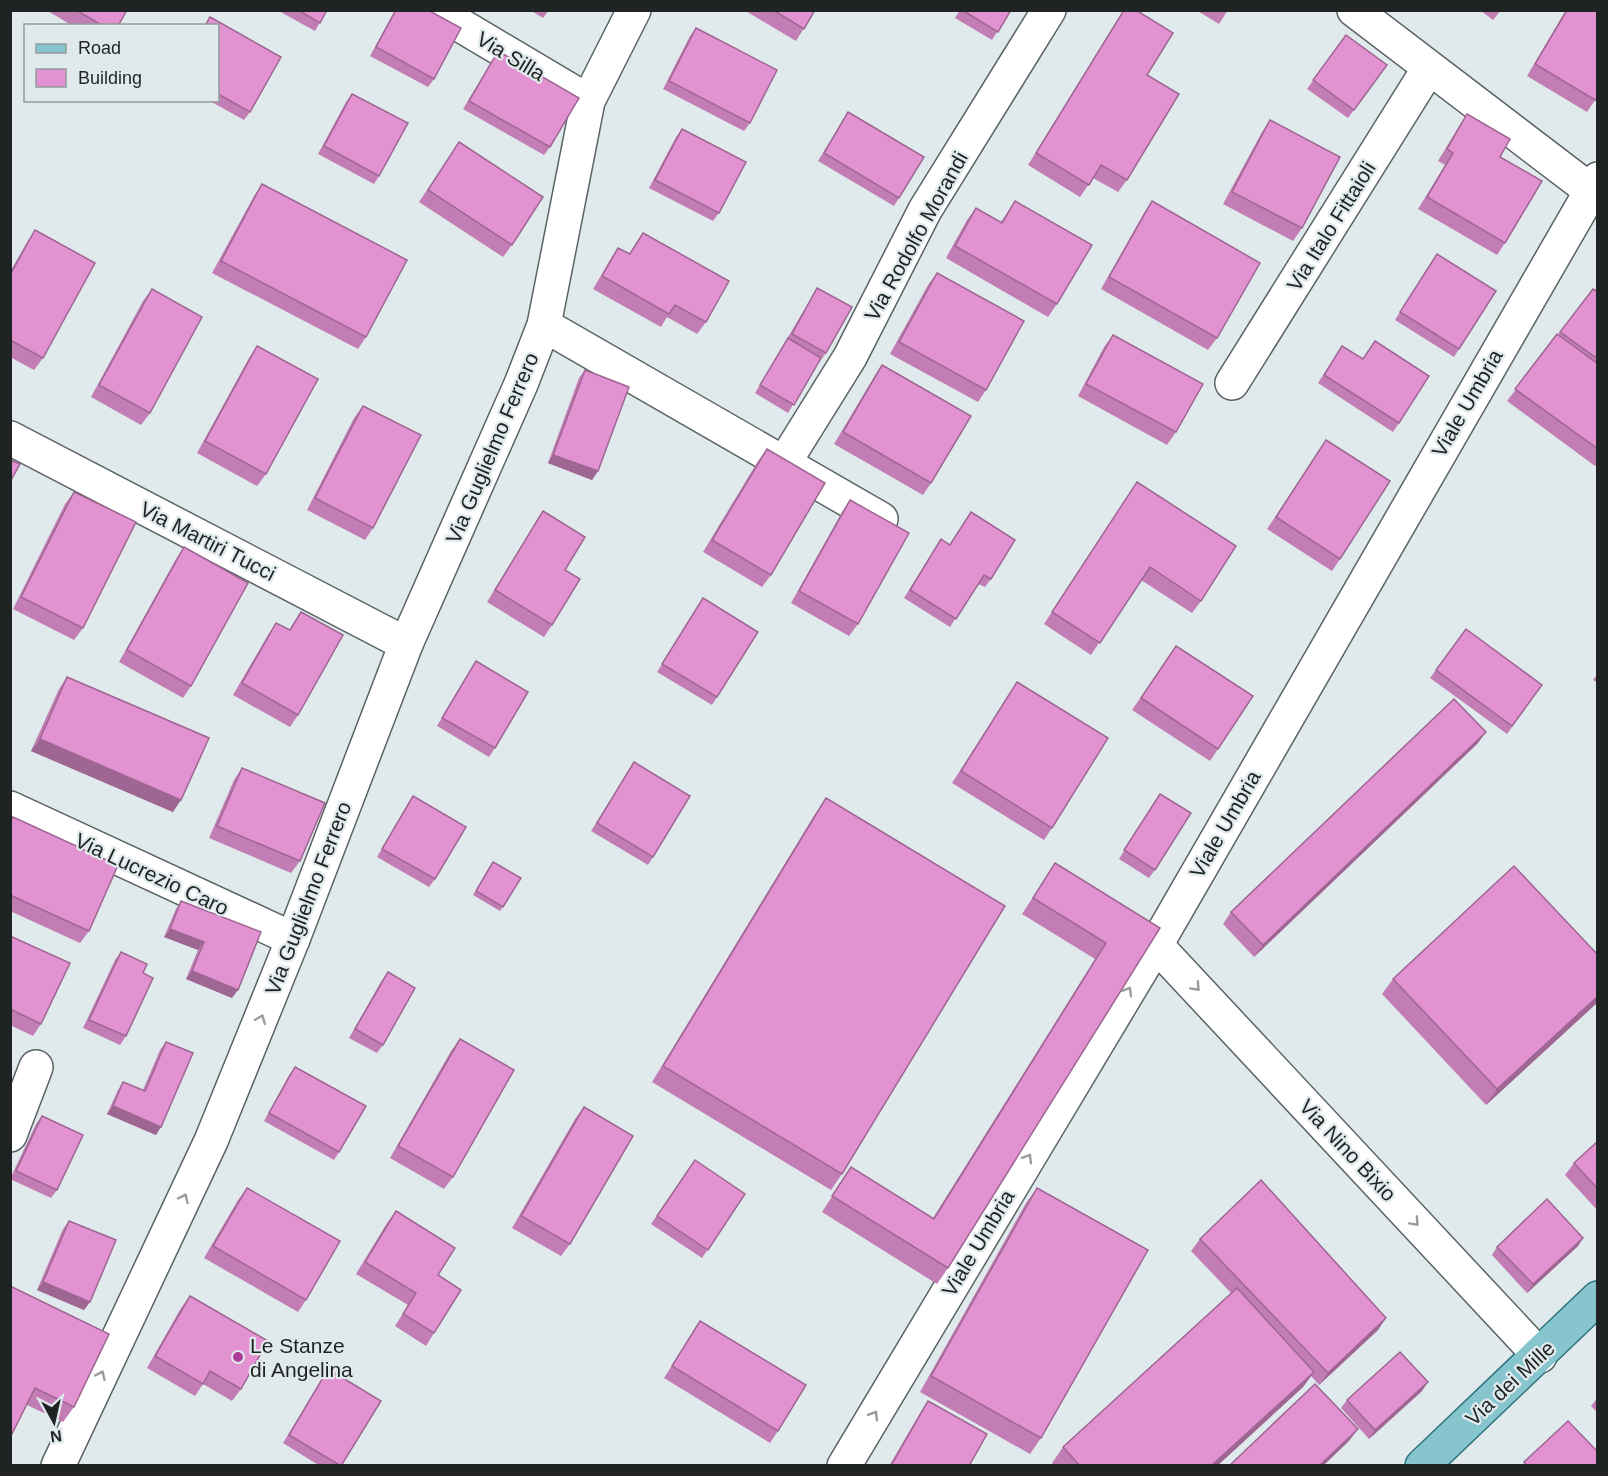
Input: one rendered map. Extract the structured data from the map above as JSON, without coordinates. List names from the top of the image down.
{
  "streets": {
    "main road": ["Via dei Mille"],
    "street": [
      "Via Silla",
      "Via Italo Fittaioli",
      "Via Rodolfo Morandi",
      "Viale Umbria",
      "Via Guglielmo Ferrero",
      "Via Martiri Tucci",
      "Via Lucrezio Caro",
      "Via Nino Bixio"
    ]
  },
  "crossings": [
    ["Via Silla", "Via Guglielmo Ferrero"],
    ["Via Rodolfo Morandi", "Via Guglielmo Ferrero"],
    ["Viale Umbria", "Via Nino Bixio"],
    ["Via Guglielmo Ferrero", "Via Martiri Tucci"],
    ["Via Guglielmo Ferrero", "Via Lucrezio Caro"],
    ["Via Nino Bixio", "Via dei Mille"]
  ],
  "one_way": ["Viale Umbria", "Via Nino Bixio"],
  "places": ["Le Stanze di Angelina"],
  "legend": ["Road", "Building"],
  "north": "bottom"
}
